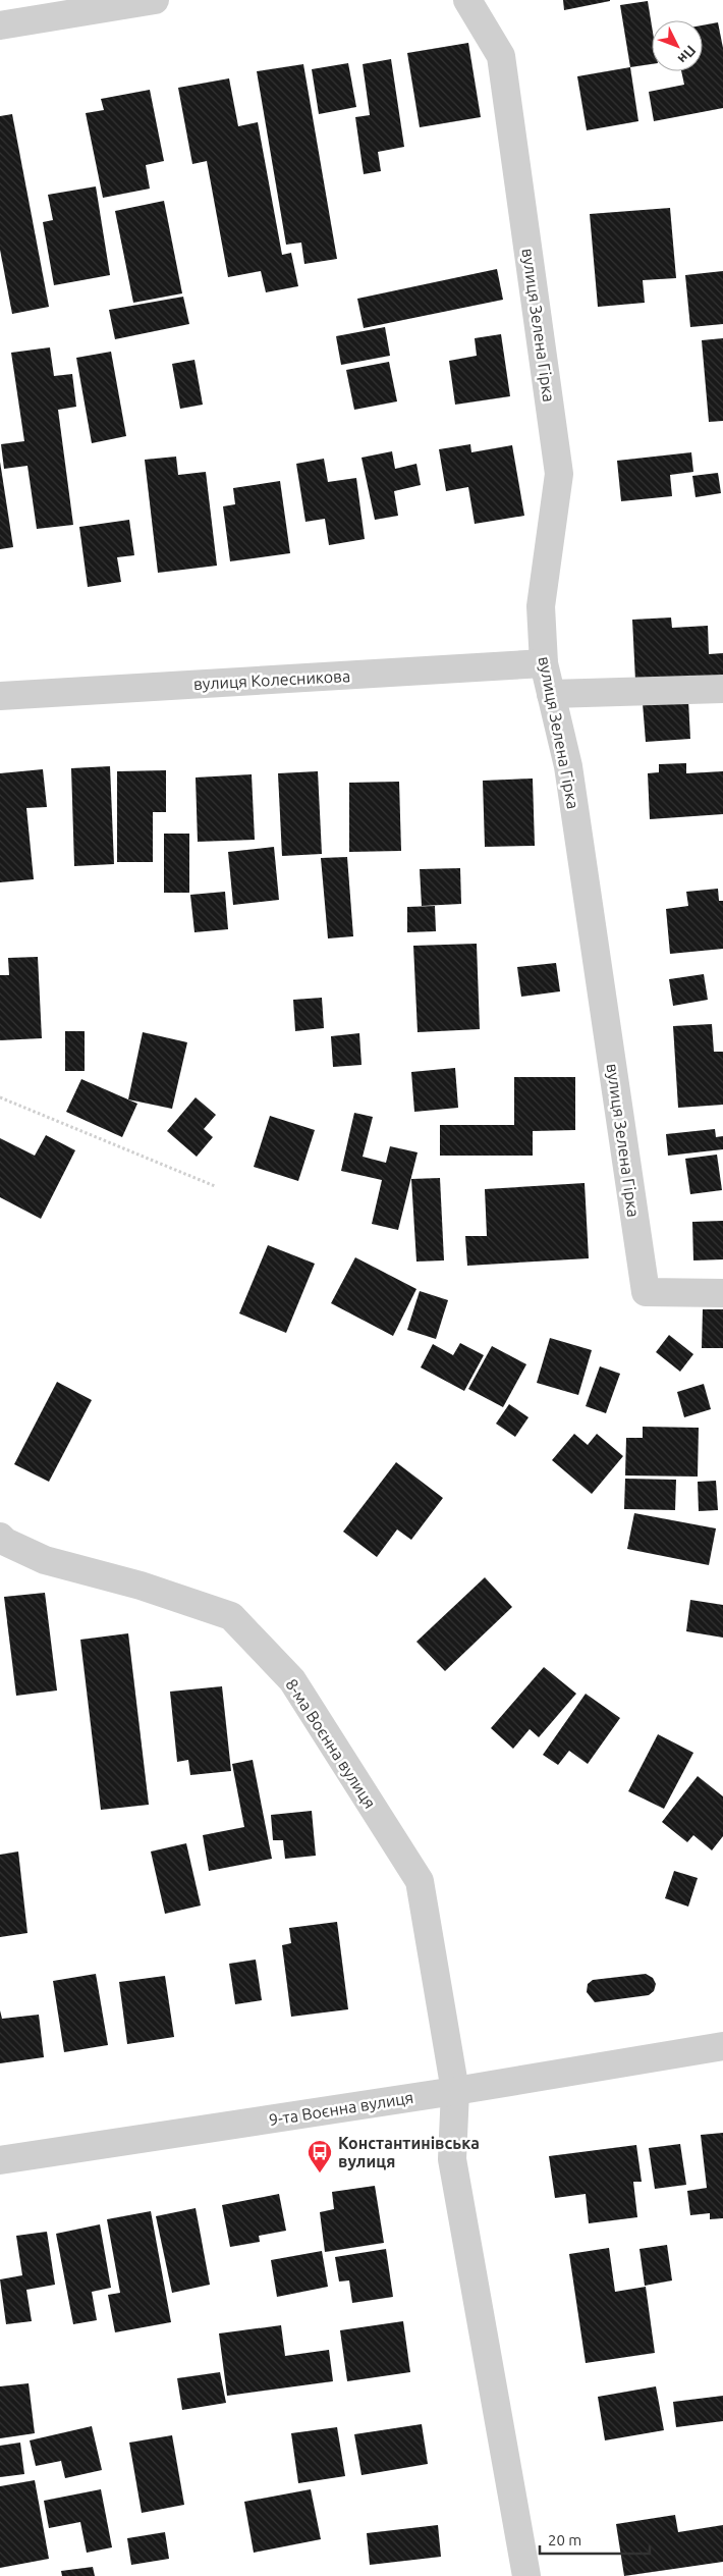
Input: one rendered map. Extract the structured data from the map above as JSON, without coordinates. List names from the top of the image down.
{
  "streets": {
    "street": [
      "вулиця Зелена Гірка",
      "вулиця Колесникова",
      "8-ма Воєнна вулиця",
      "9-та Воєнна вулиця"
    ]
  },
  "crossings": [
    ["вулиця Зелена Гірка", "вулиця Колесникова"],
    ["8-ма Воєнна вулиця", "9-та Воєнна вулиця"]
  ],
  "places": {
    "bus stop": ["Константинівська вулиця"]
  },
  "scale_bar": "20 m",
  "north": "bottom right"
}
